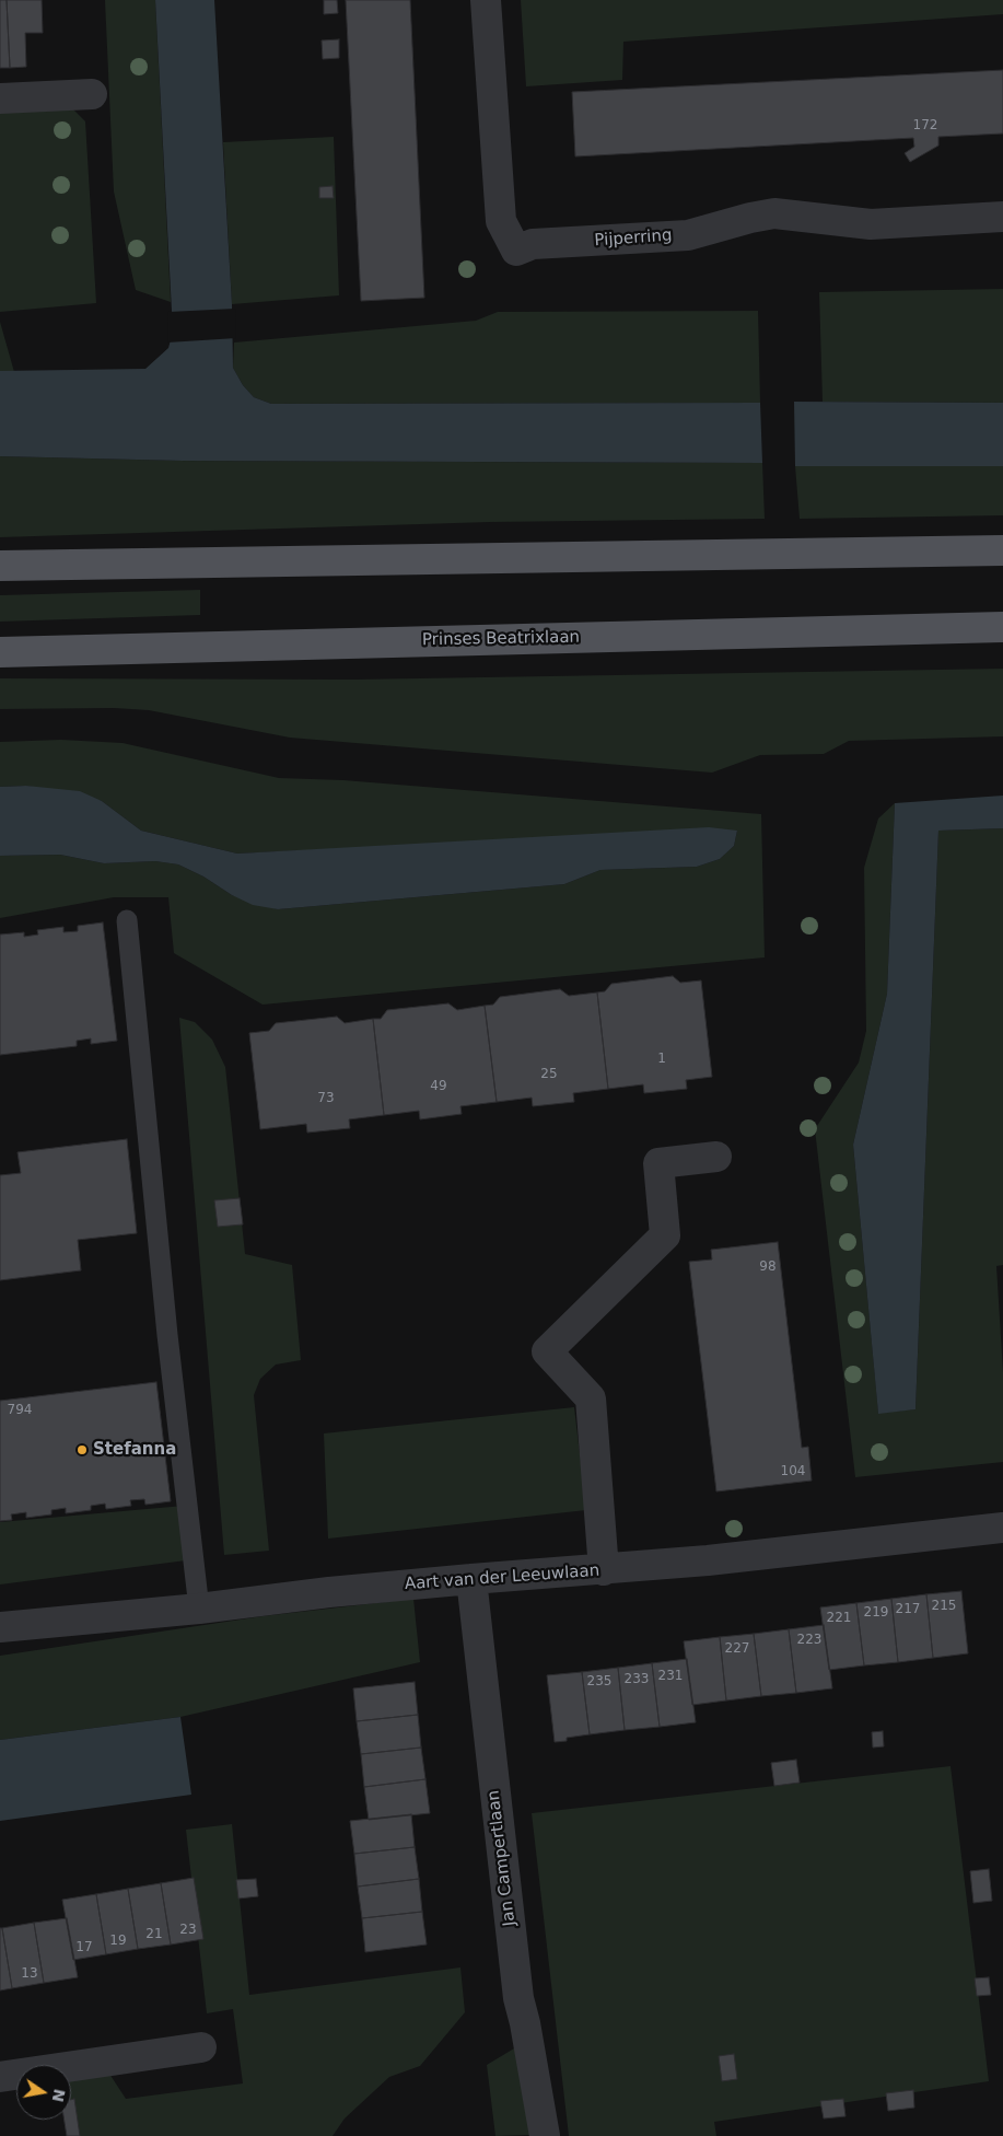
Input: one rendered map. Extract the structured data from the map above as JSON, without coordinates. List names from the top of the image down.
{
  "streets": {
    "main road": ["Prinses Beatrixlaan"],
    "street": ["Pijperring", "Aart van der Leeuwlaan", "Jan Campertlaan"]
  },
  "crossings": [
    ["Aart van der Leeuwlaan", "Jan Campertlaan"]
  ],
  "places": ["Stefanna"],
  "house_numbers": [
    "172",
    "1",
    "25",
    "49",
    "73",
    "98",
    "794",
    "104",
    "215",
    "217",
    "219",
    "221",
    "223",
    "227",
    "231",
    "233",
    "235",
    "23",
    "21",
    "19",
    "17",
    "13"
  ],
  "north": "right"
}
